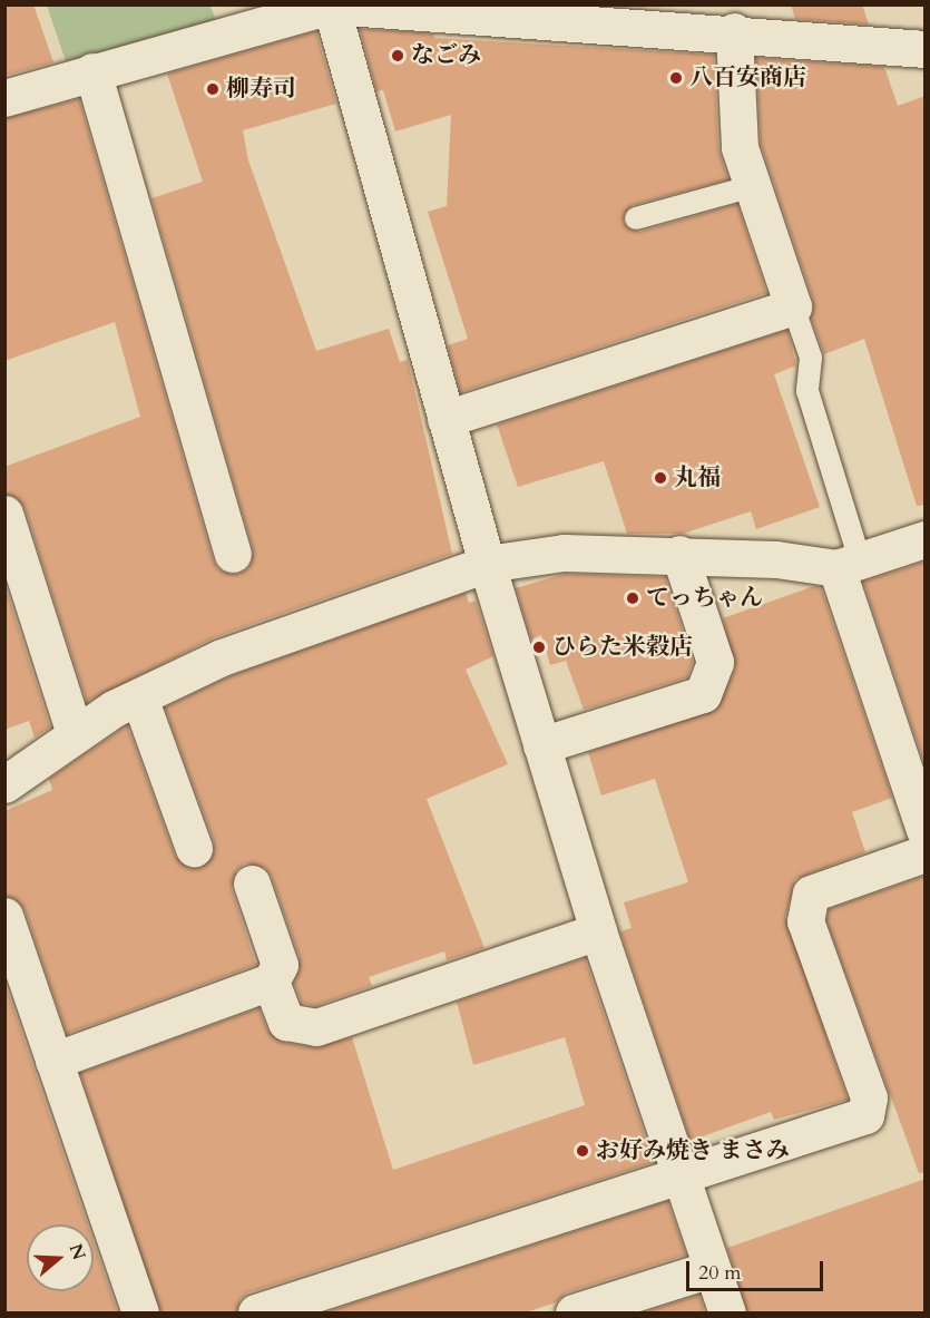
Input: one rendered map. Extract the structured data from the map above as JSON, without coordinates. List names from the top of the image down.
{
  "places": [
    "なごみ",
    "八百安商店",
    "柳寿司",
    "丸福",
    "てっちゃん",
    "ひらた米穀店",
    "お好み焼き まさみ"
  ],
  "scale_bar": "20 m",
  "north": "right"
}
